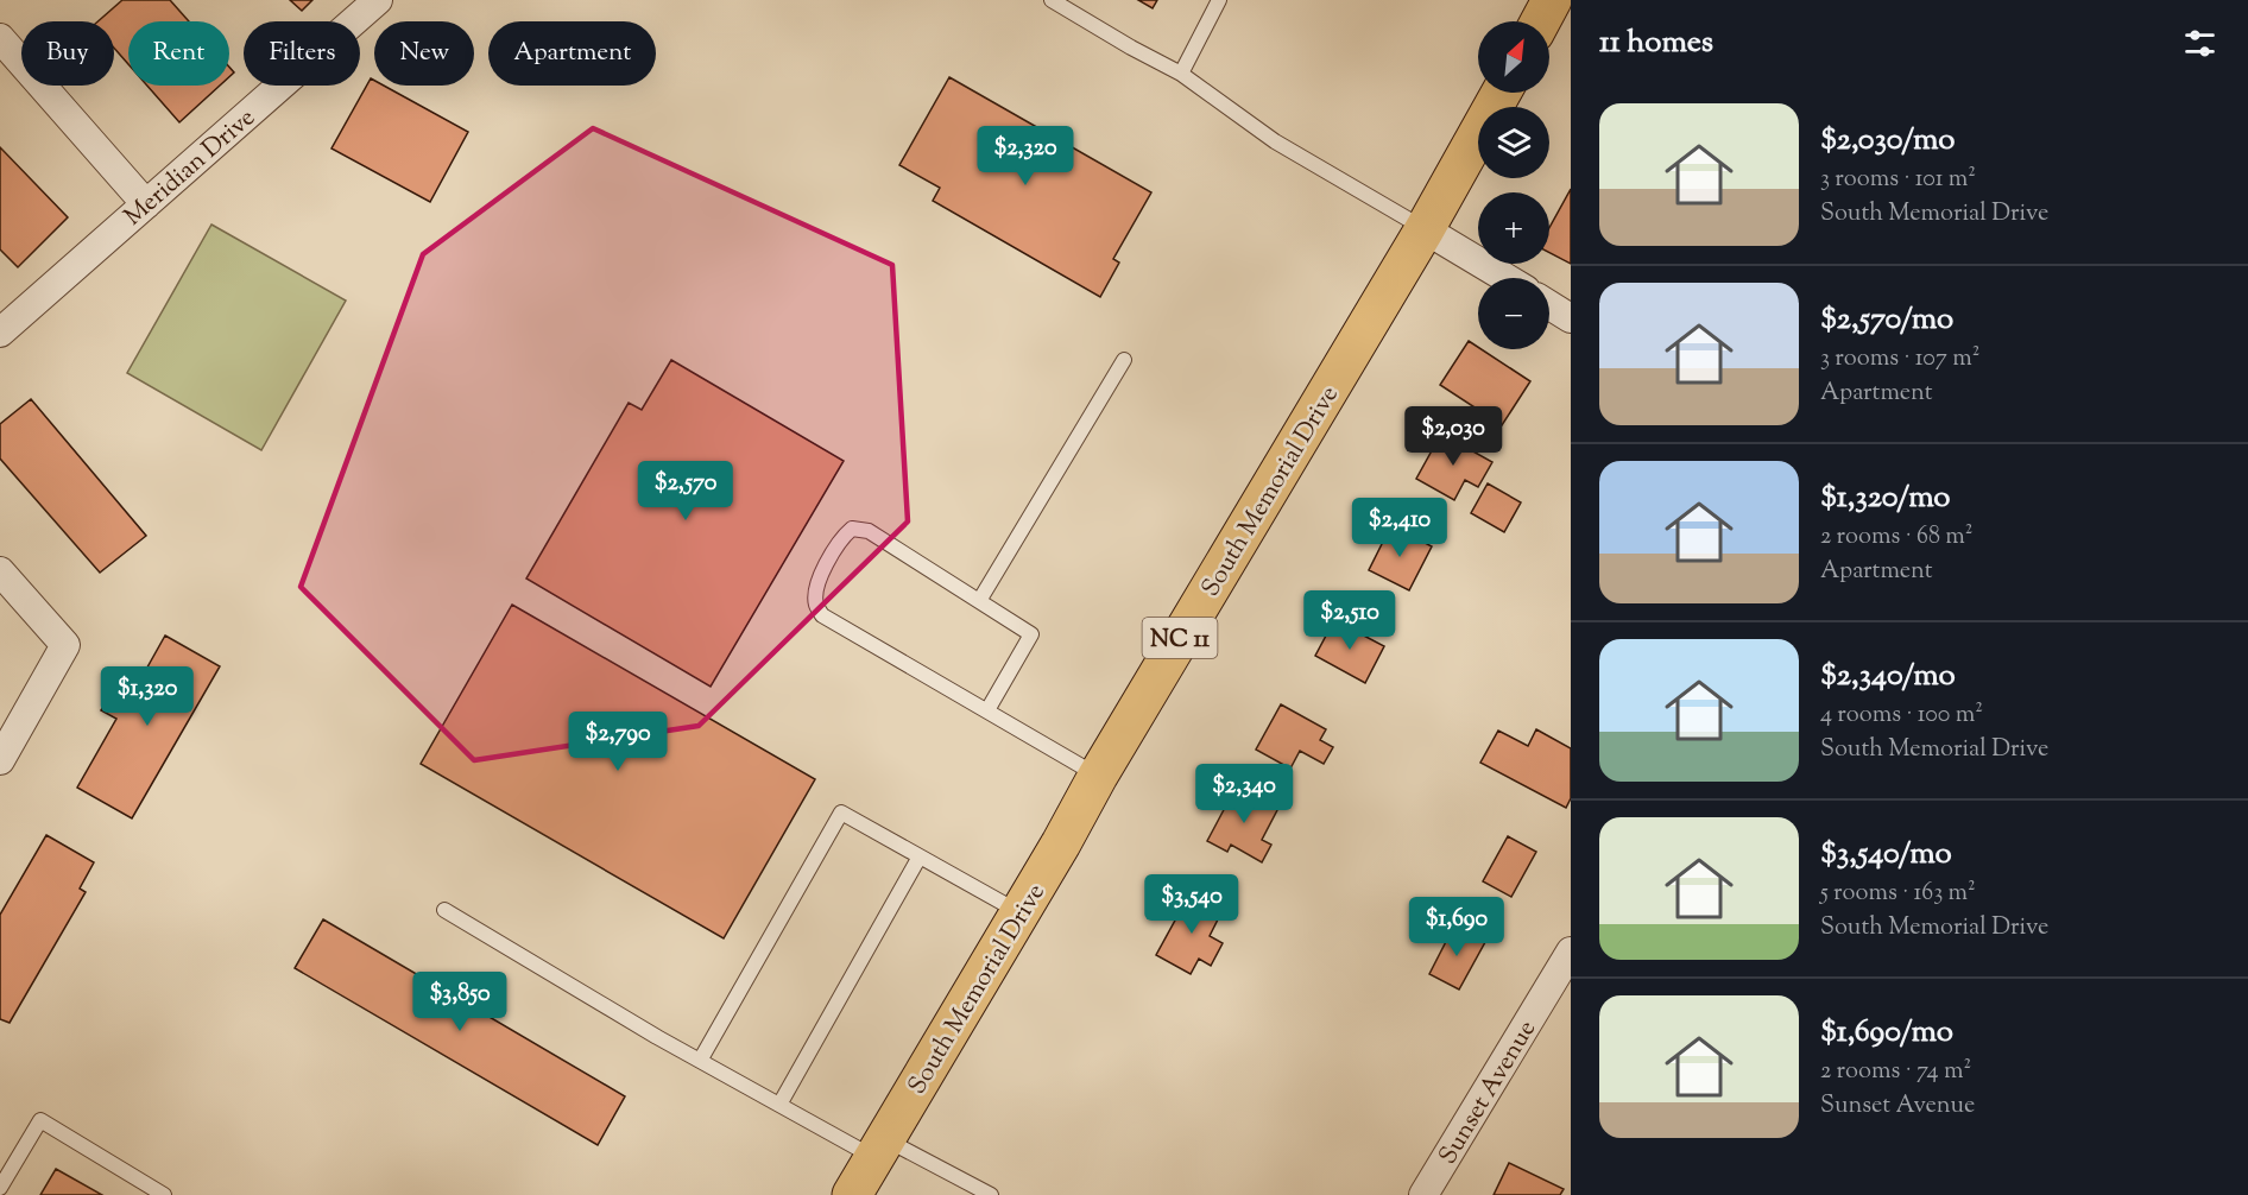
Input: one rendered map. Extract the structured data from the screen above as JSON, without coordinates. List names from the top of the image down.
{
  "streets": {
    "main road": ["South Memorial Drive", "NC 11"],
    "street": ["Meridian Drive", "Sunset Avenue"]
  },
  "north": "top right",
  "page": {
    "heading": "11 homes",
    "map_buttons": ["+", "−"],
    "chip": [
      "Buy",
      "Rent",
      "Filters",
      "New",
      "Apartment"
    ],
    "list": [
      {
        "name": "$2,030/mo",
        "note": "3 rooms · 101 m² · South Memorial Drive"
      },
      {
        "name": "$2,570/mo",
        "note": "3 rooms · 107 m² · Apartment"
      },
      {
        "name": "$1,320/mo",
        "note": "2 rooms · 68 m² · Apartment"
      },
      {
        "name": "$2,340/mo",
        "note": "4 rooms · 100 m² · South Memorial Drive"
      },
      {
        "name": "$3,540/mo",
        "note": "5 rooms · 163 m² · South Memorial Drive"
      },
      {
        "name": "$1,690/mo",
        "note": "2 rooms · 74 m² · Sunset Avenue"
      }
    ],
    "price": [
      "$2,320",
      "$2,030",
      "$2,570",
      "$2,410",
      "$2,510",
      "$1,320",
      "$2,790",
      "$2,340",
      "$3,540",
      "$1,690",
      "$3,850"
    ]
  }
}
